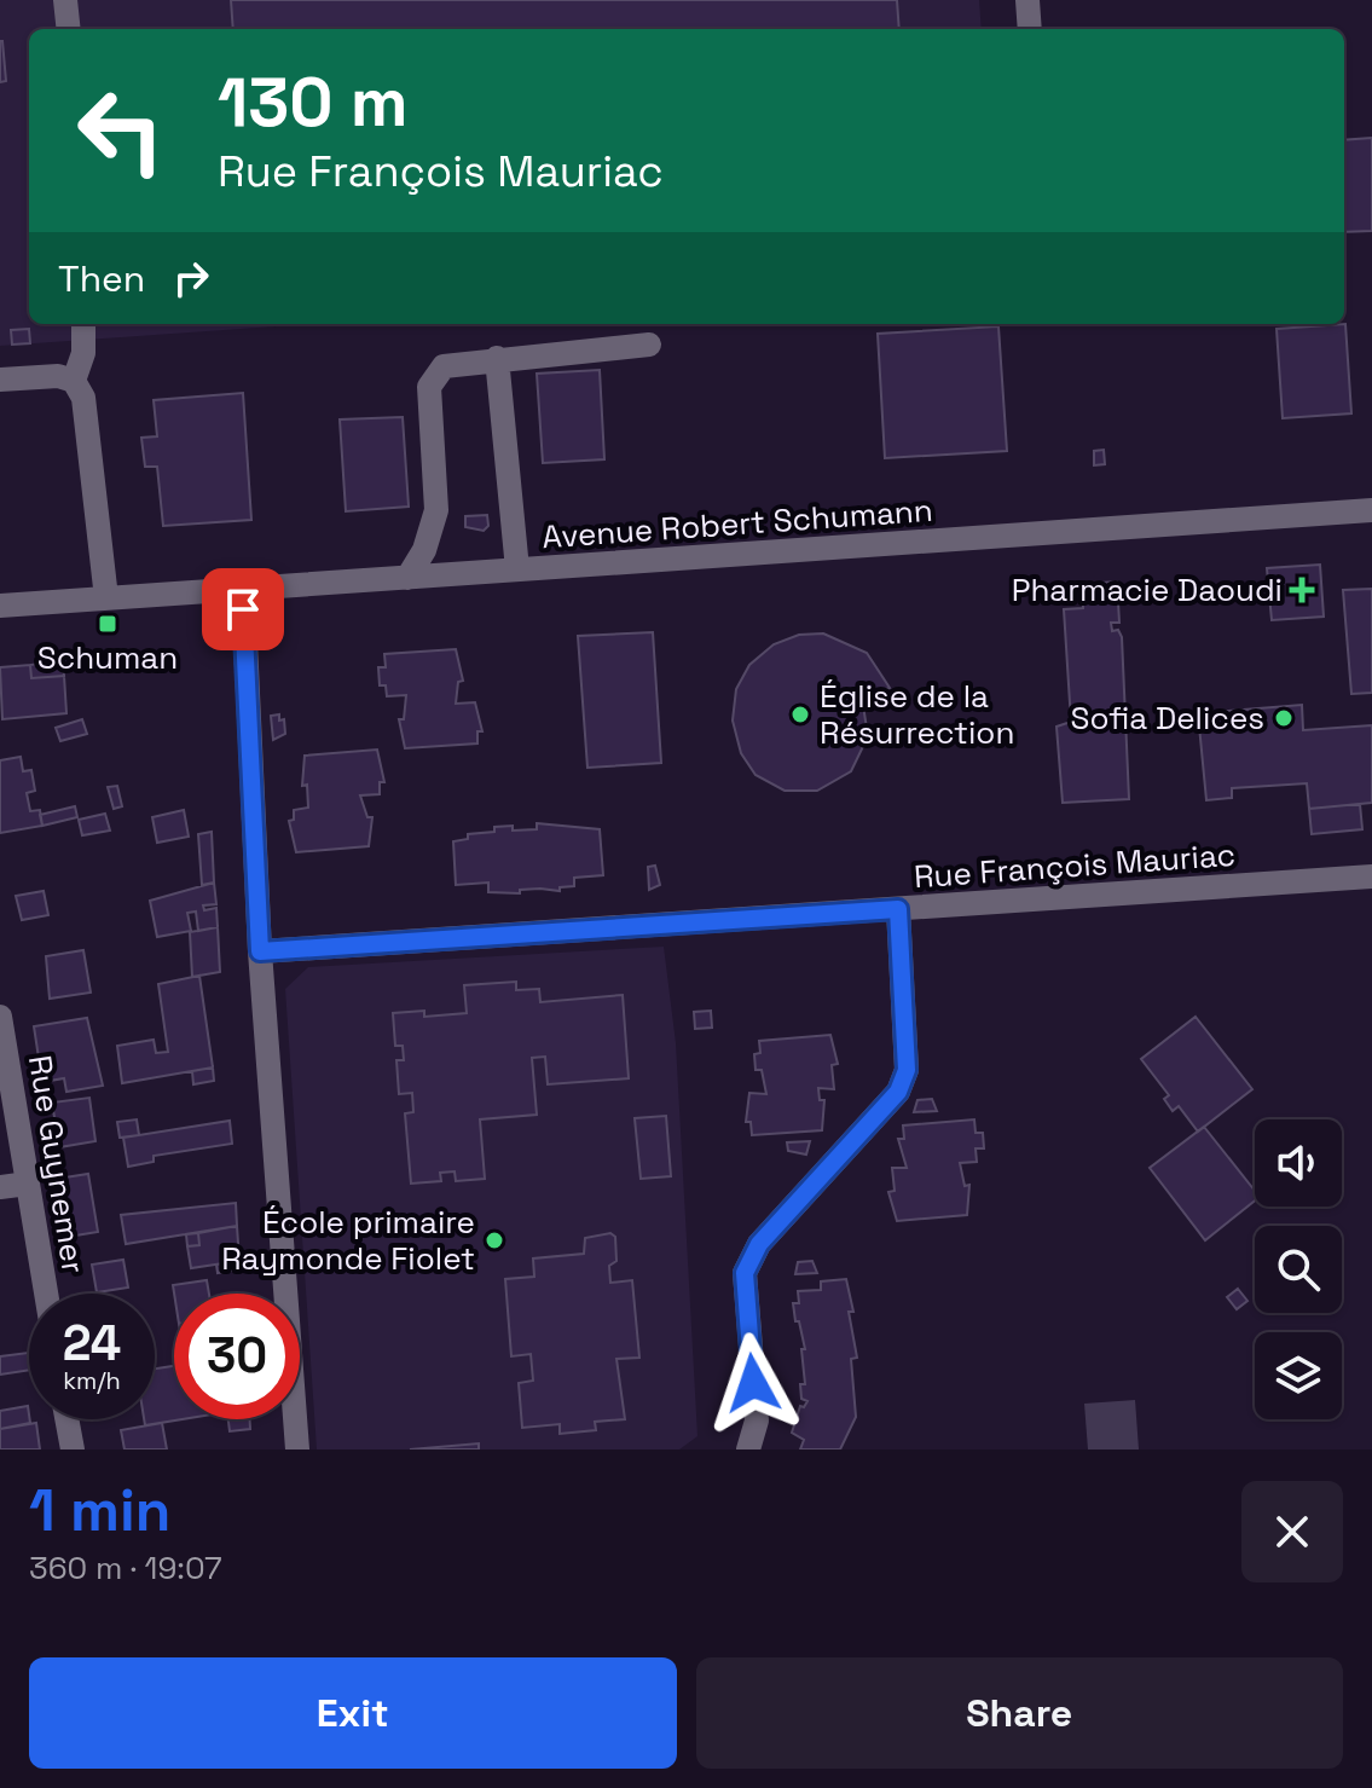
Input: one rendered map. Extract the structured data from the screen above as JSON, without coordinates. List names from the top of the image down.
{
  "streets": {
    "street": ["Avenue Robert Schumann", "Rue François Mauriac", "Rue Guynemer"]
  },
  "places": {
    "health": ["Pharmacie Daoudi"],
    "transit": ["Schuman"],
    "other": ["Église de la Résurrection", "Sofia Delices", "École primaire Raymonde Fiolet"]
  },
  "page": {
    "turn": ["130 m", "Rue François Mauriac"],
    "then": "Then",
    "speed": "24 km/h",
    "limit": "30",
    "heading": ["1 min", "360 m · 19:07"],
    "buttons": ["Exit", "Share"]
  }
}
